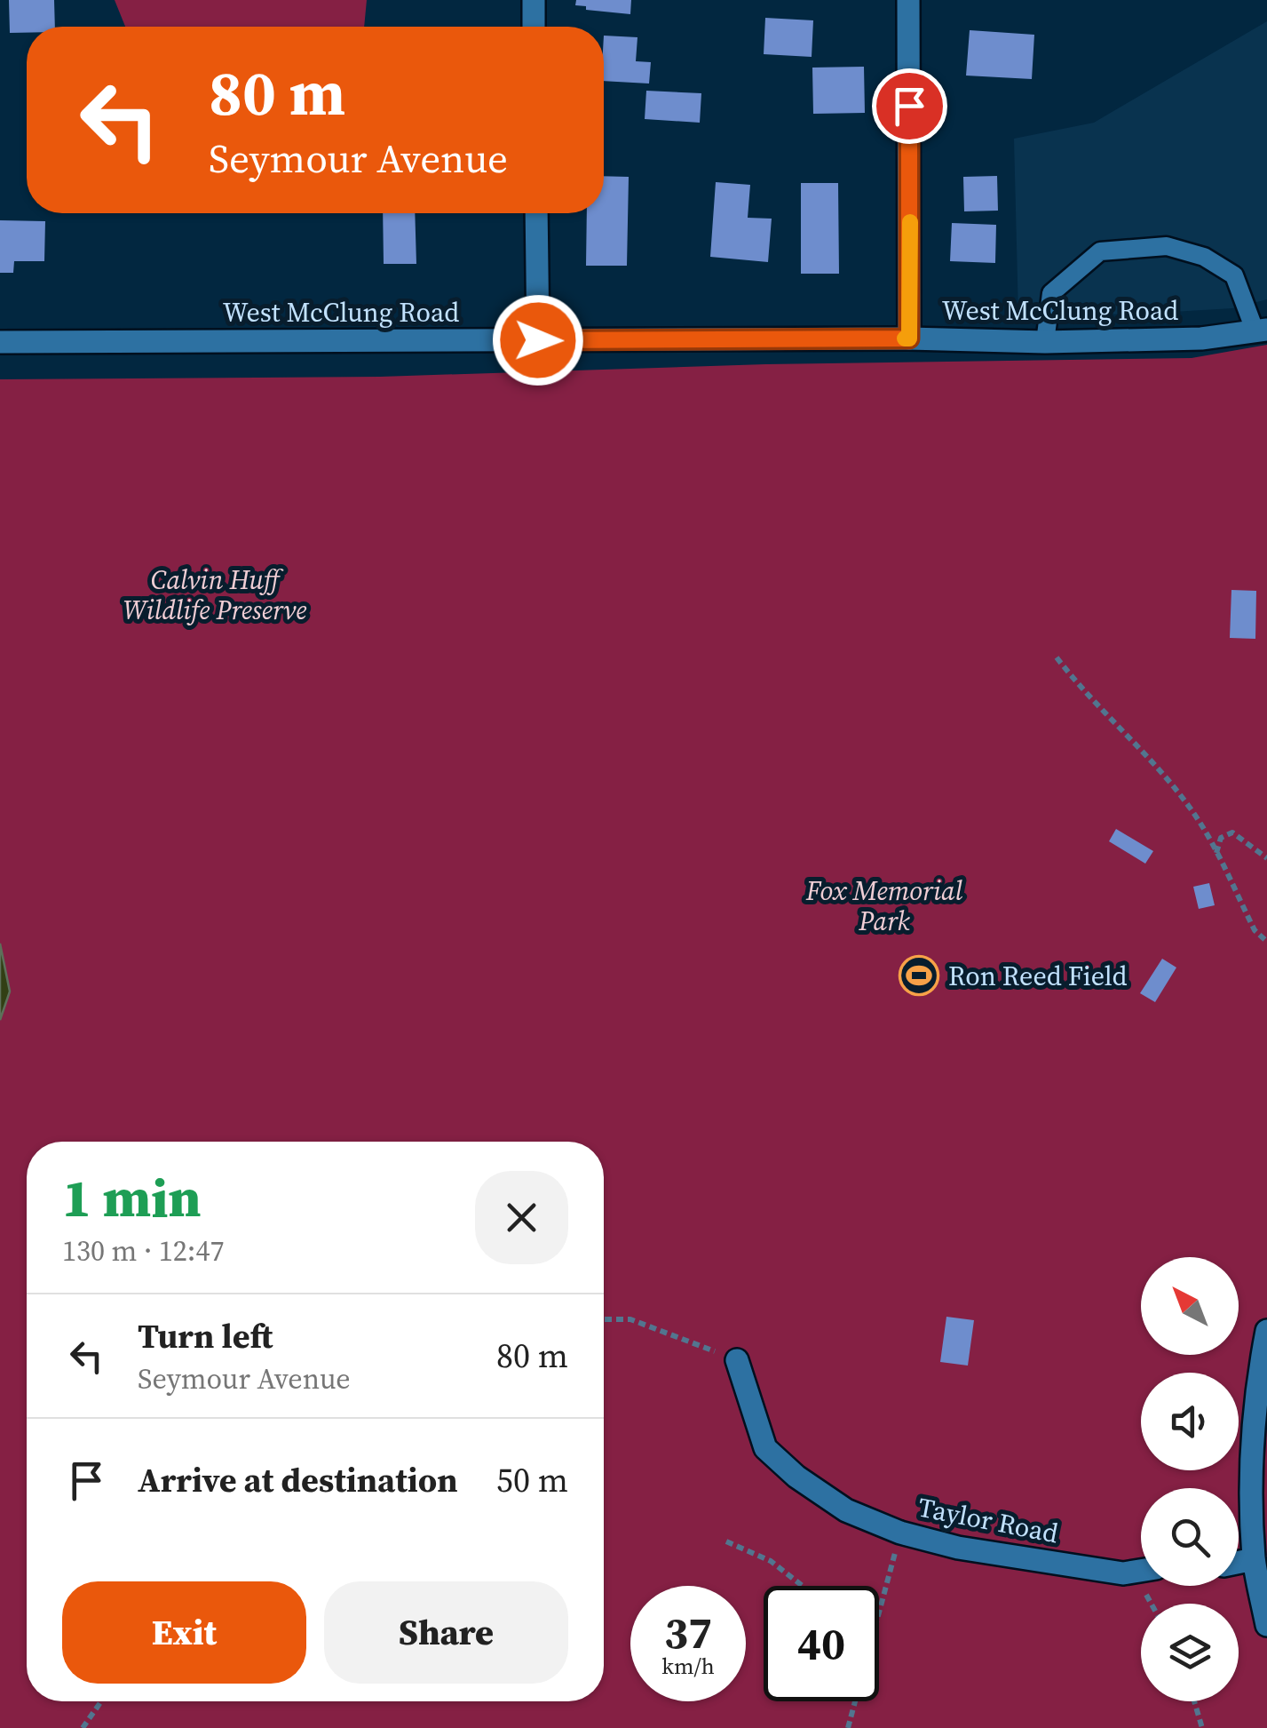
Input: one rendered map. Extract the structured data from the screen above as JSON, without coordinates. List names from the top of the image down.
{
  "streets": {
    "street": ["West McClung Road", "Taylor Road"]
  },
  "parks": ["Calvin Huff Wildlife Preserve", "Fox Memorial Park"],
  "places": {
    "sports": ["Ron Reed Field"]
  },
  "north": "top left",
  "page": {
    "turn": ["80 m", "Seymour Avenue"],
    "heading": ["1 min", "130 m · 12:47"],
    "list": [
      {
        "name": "Turn left",
        "note": "Seymour Avenue",
        "value": "80 m"
      },
      {
        "name": "Arrive at destination",
        "value": "50 m"
      }
    ],
    "buttons": ["Exit", "Share"],
    "speed": "37 km/h",
    "limit": "40"
  }
}
